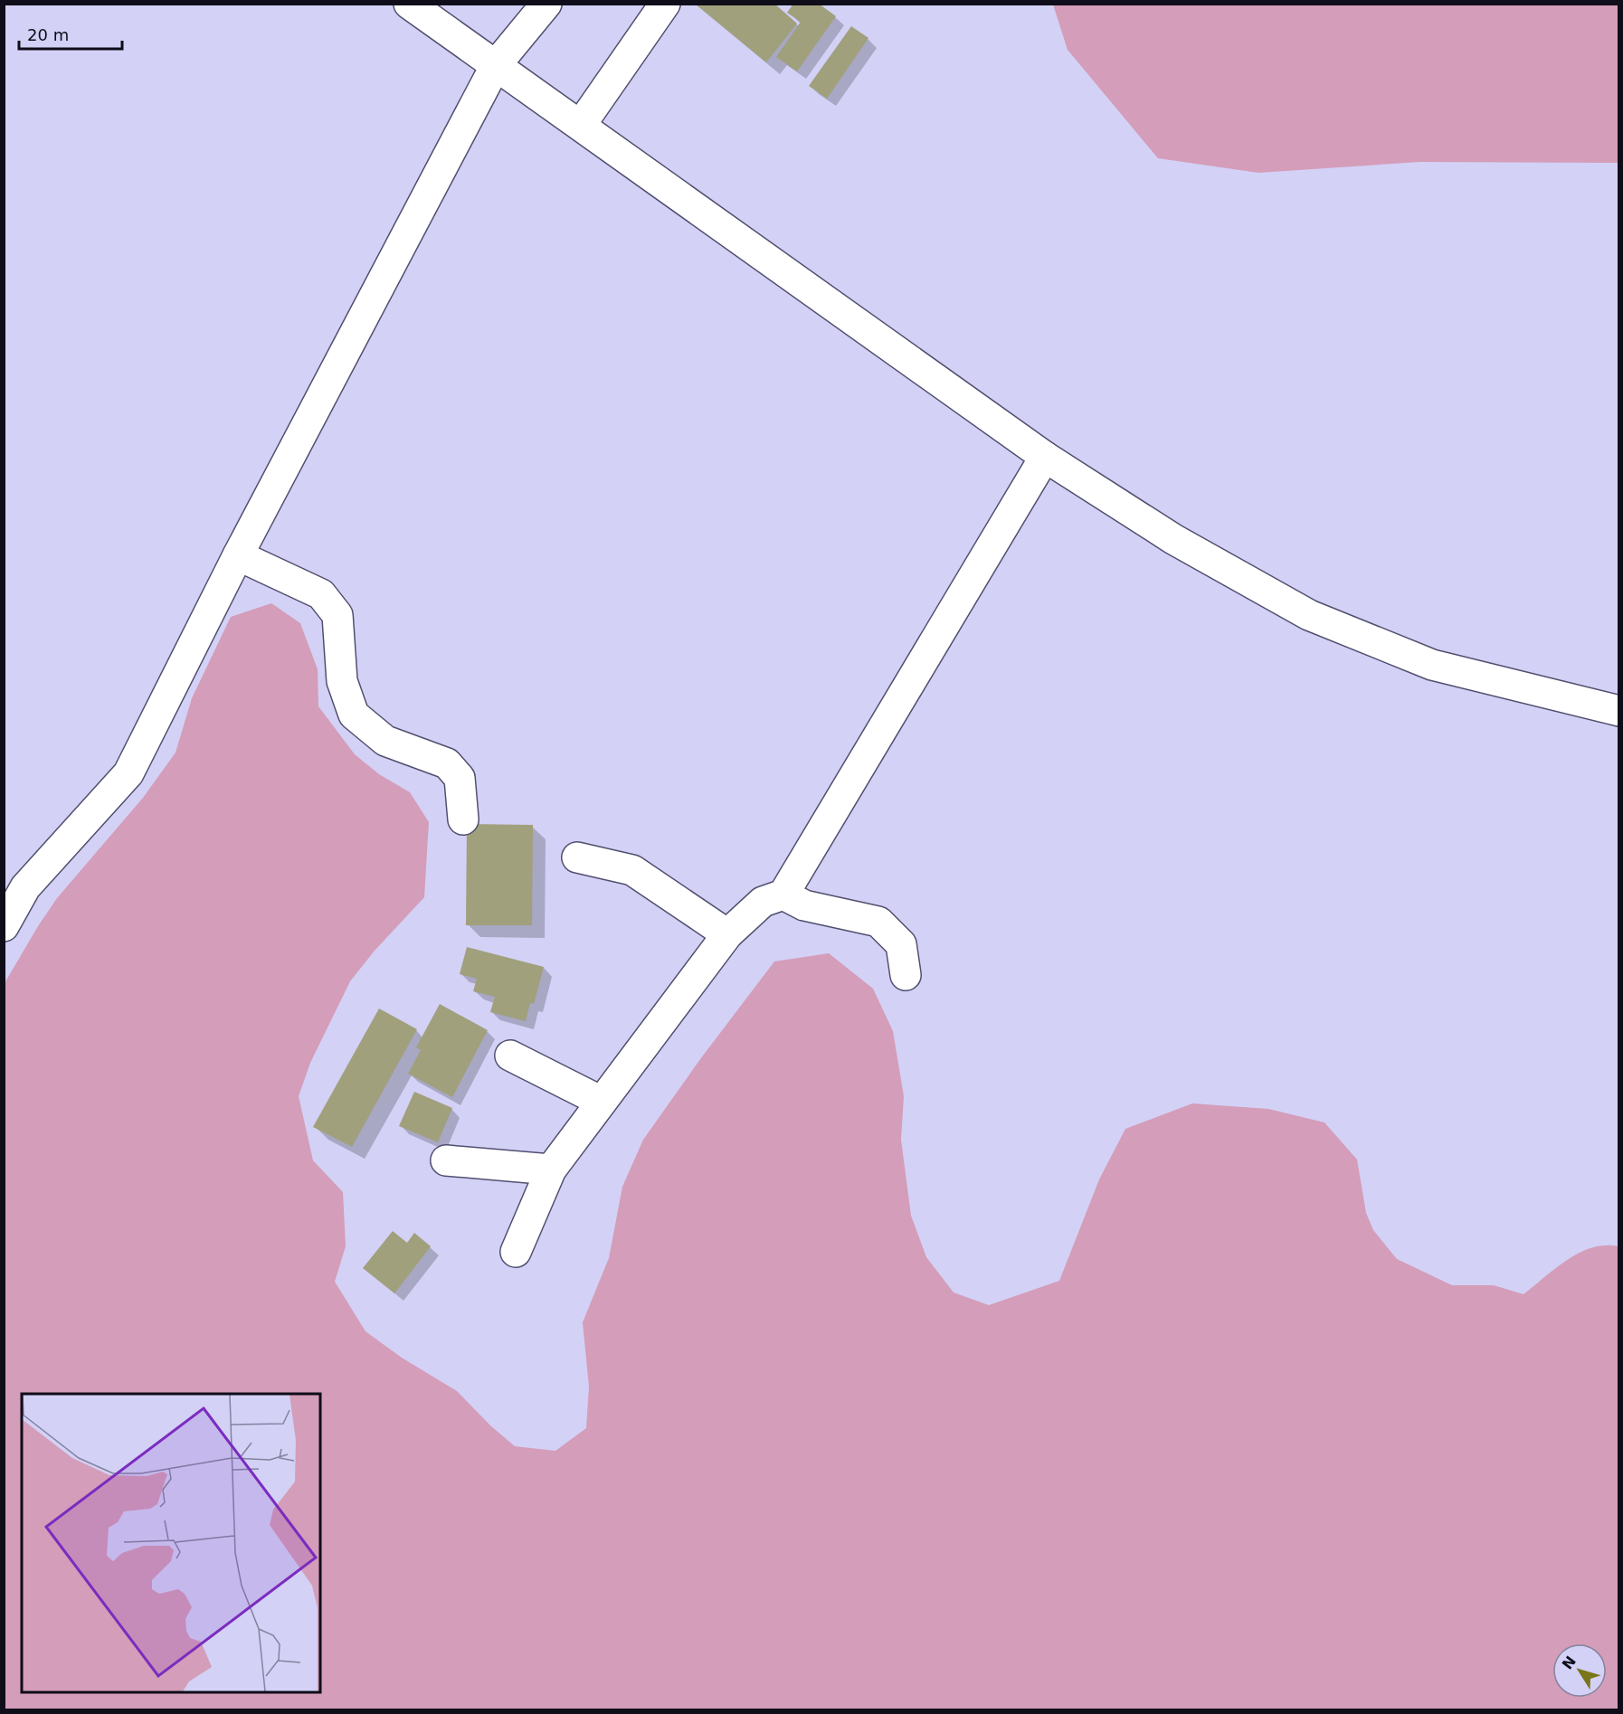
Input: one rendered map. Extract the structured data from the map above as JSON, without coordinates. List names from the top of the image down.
{
  "scale_bar": "20 m",
  "north": "top left"
}
